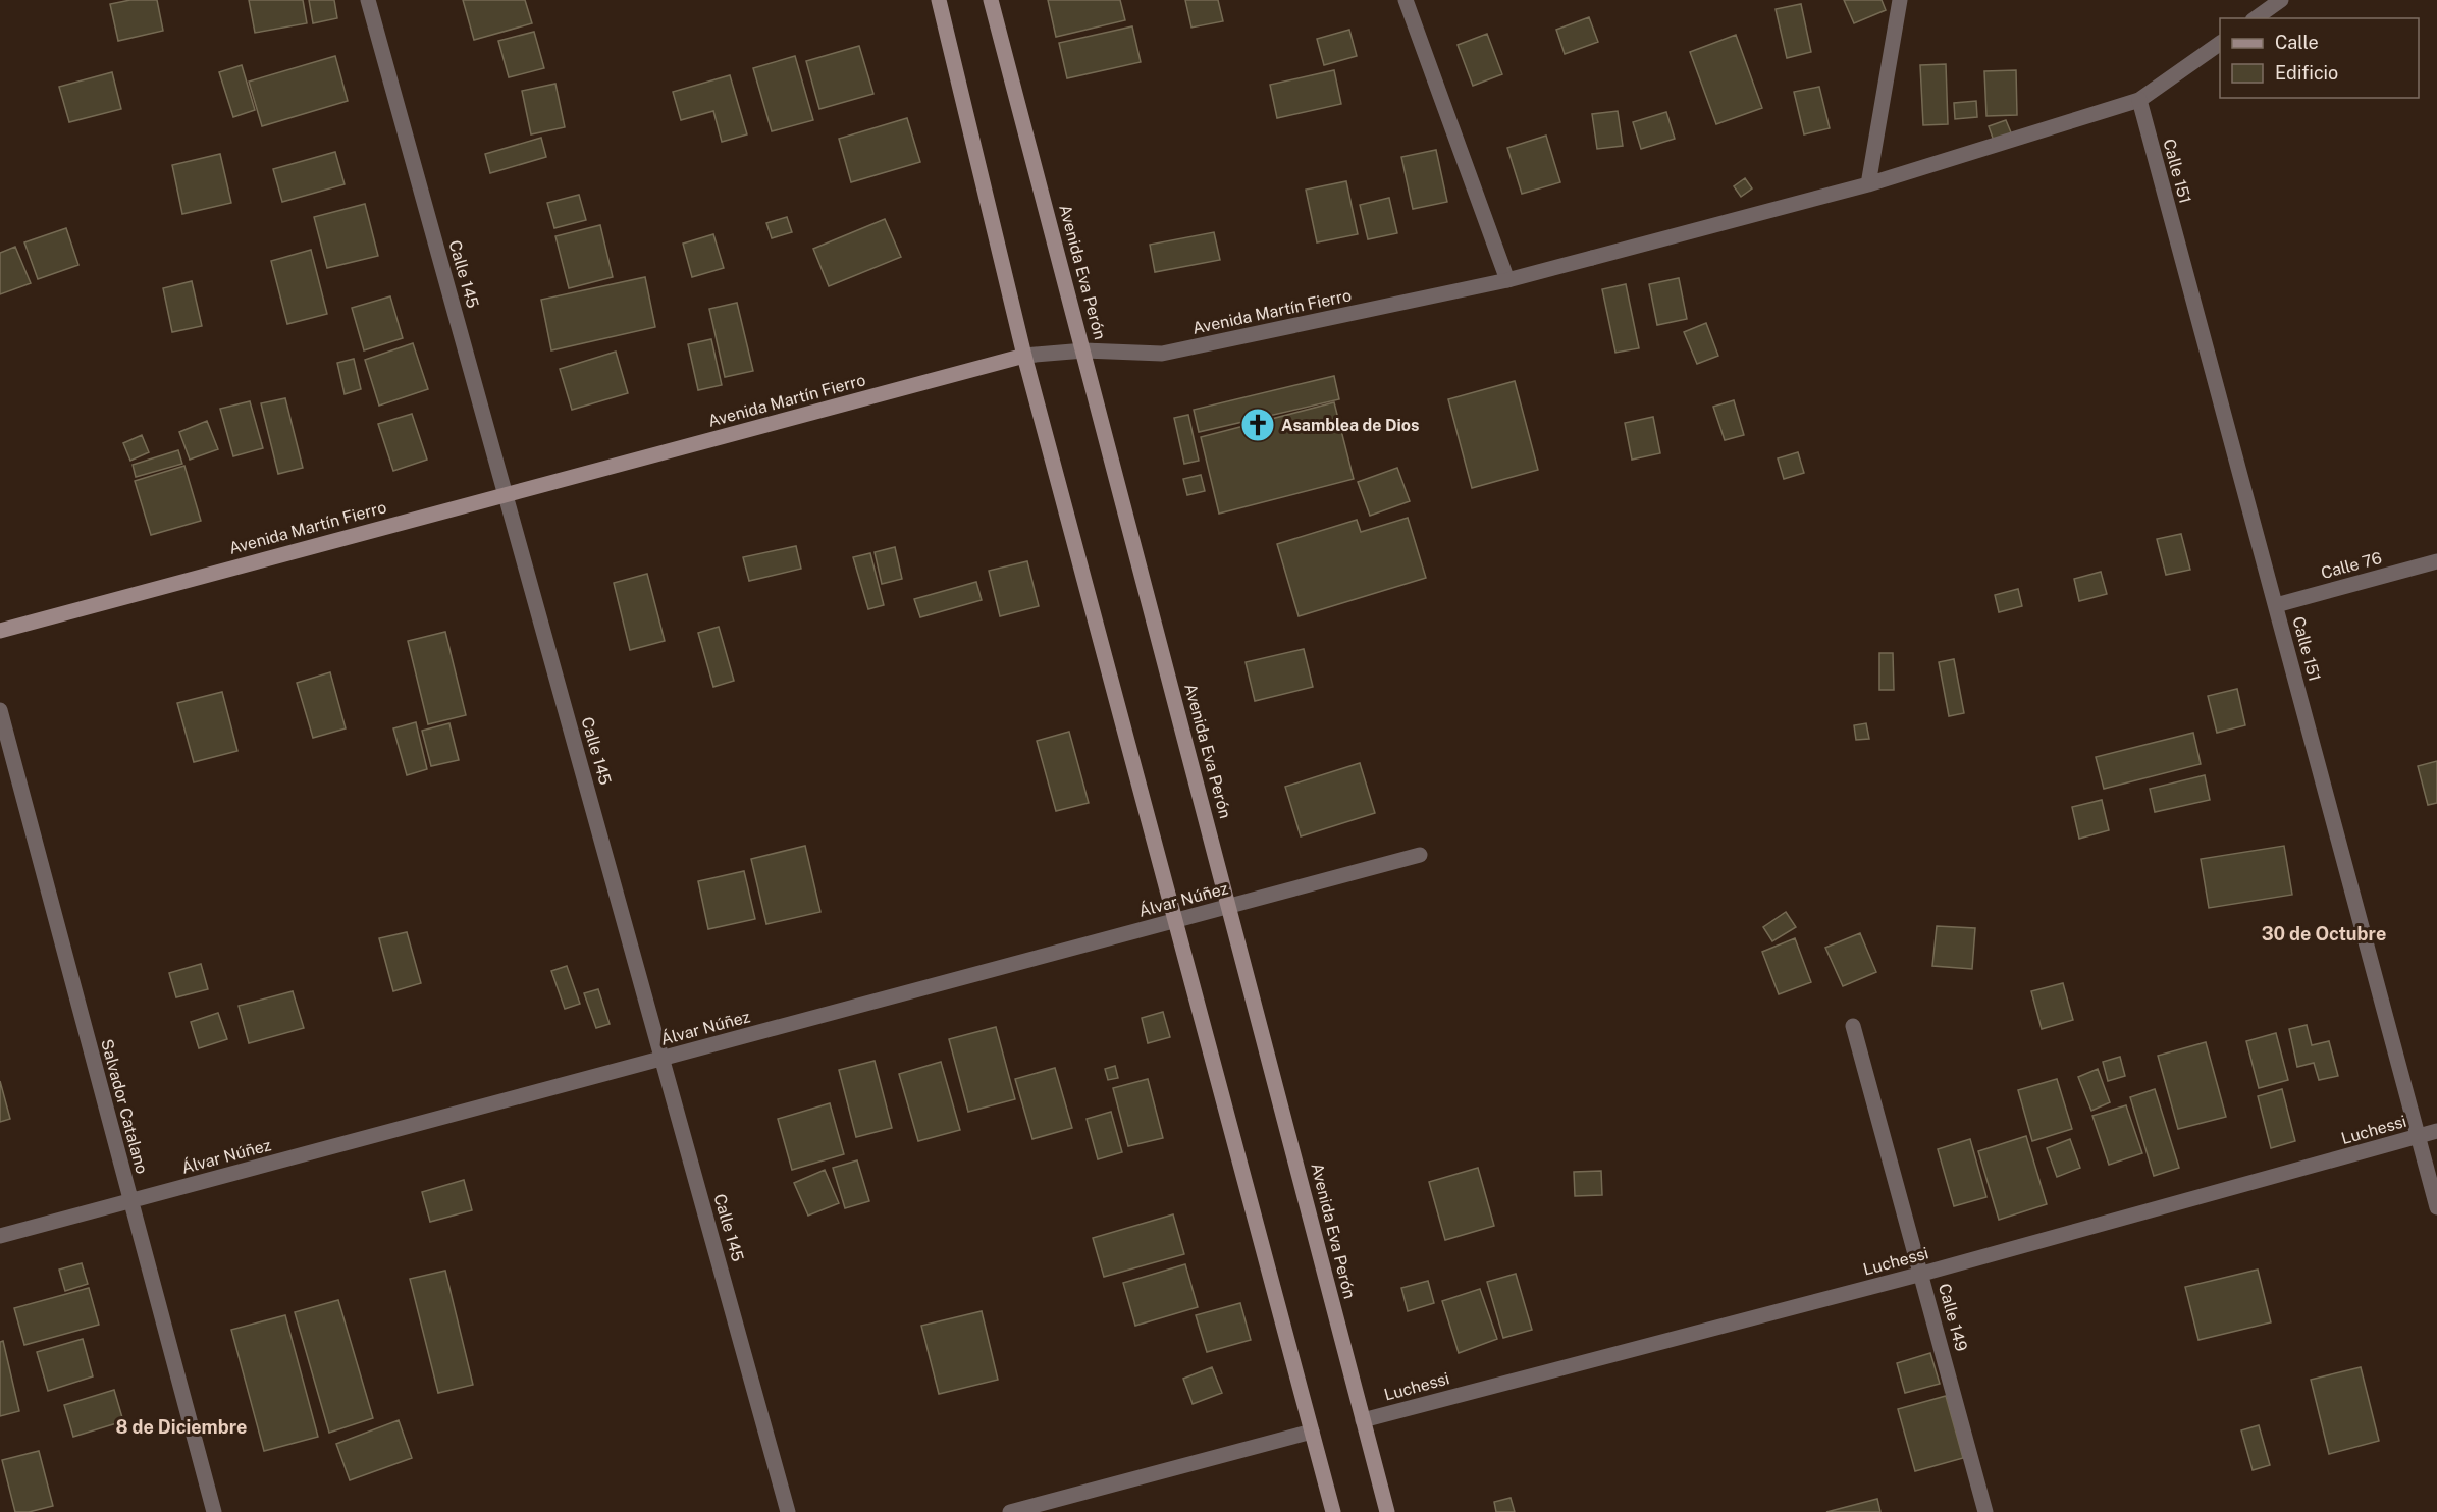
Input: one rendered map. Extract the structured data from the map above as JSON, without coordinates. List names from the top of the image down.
{
  "streets": {
    "street": [
      "Calle 151",
      "Avenida Eva Perón",
      "Calle 145",
      "Avenida Martín Fierro",
      "Calle 76",
      "Álvar Núñez",
      "Salvador Catalano",
      "Luchessi",
      "Calle 149"
    ]
  },
  "crossings": [
    ["Calle 151", "Avenida Martín Fierro"],
    ["Calle 151", "Calle 76"],
    ["Calle 151", "Luchessi"],
    ["Avenida Eva Perón", "Avenida Martín Fierro"],
    ["Avenida Eva Perón", "Álvar Núñez"],
    ["Avenida Eva Perón", "Luchessi"],
    ["Calle 145", "Avenida Martín Fierro"],
    ["Calle 145", "Álvar Núñez"],
    ["Álvar Núñez", "Salvador Catalano"],
    ["Luchessi", "Calle 149"]
  ],
  "districts": ["30 de Octubre", "8 de Diciembre"],
  "places": {
    "church": ["Asamblea de Dios"]
  },
  "legend": ["Calle", "Edificio"]
}
